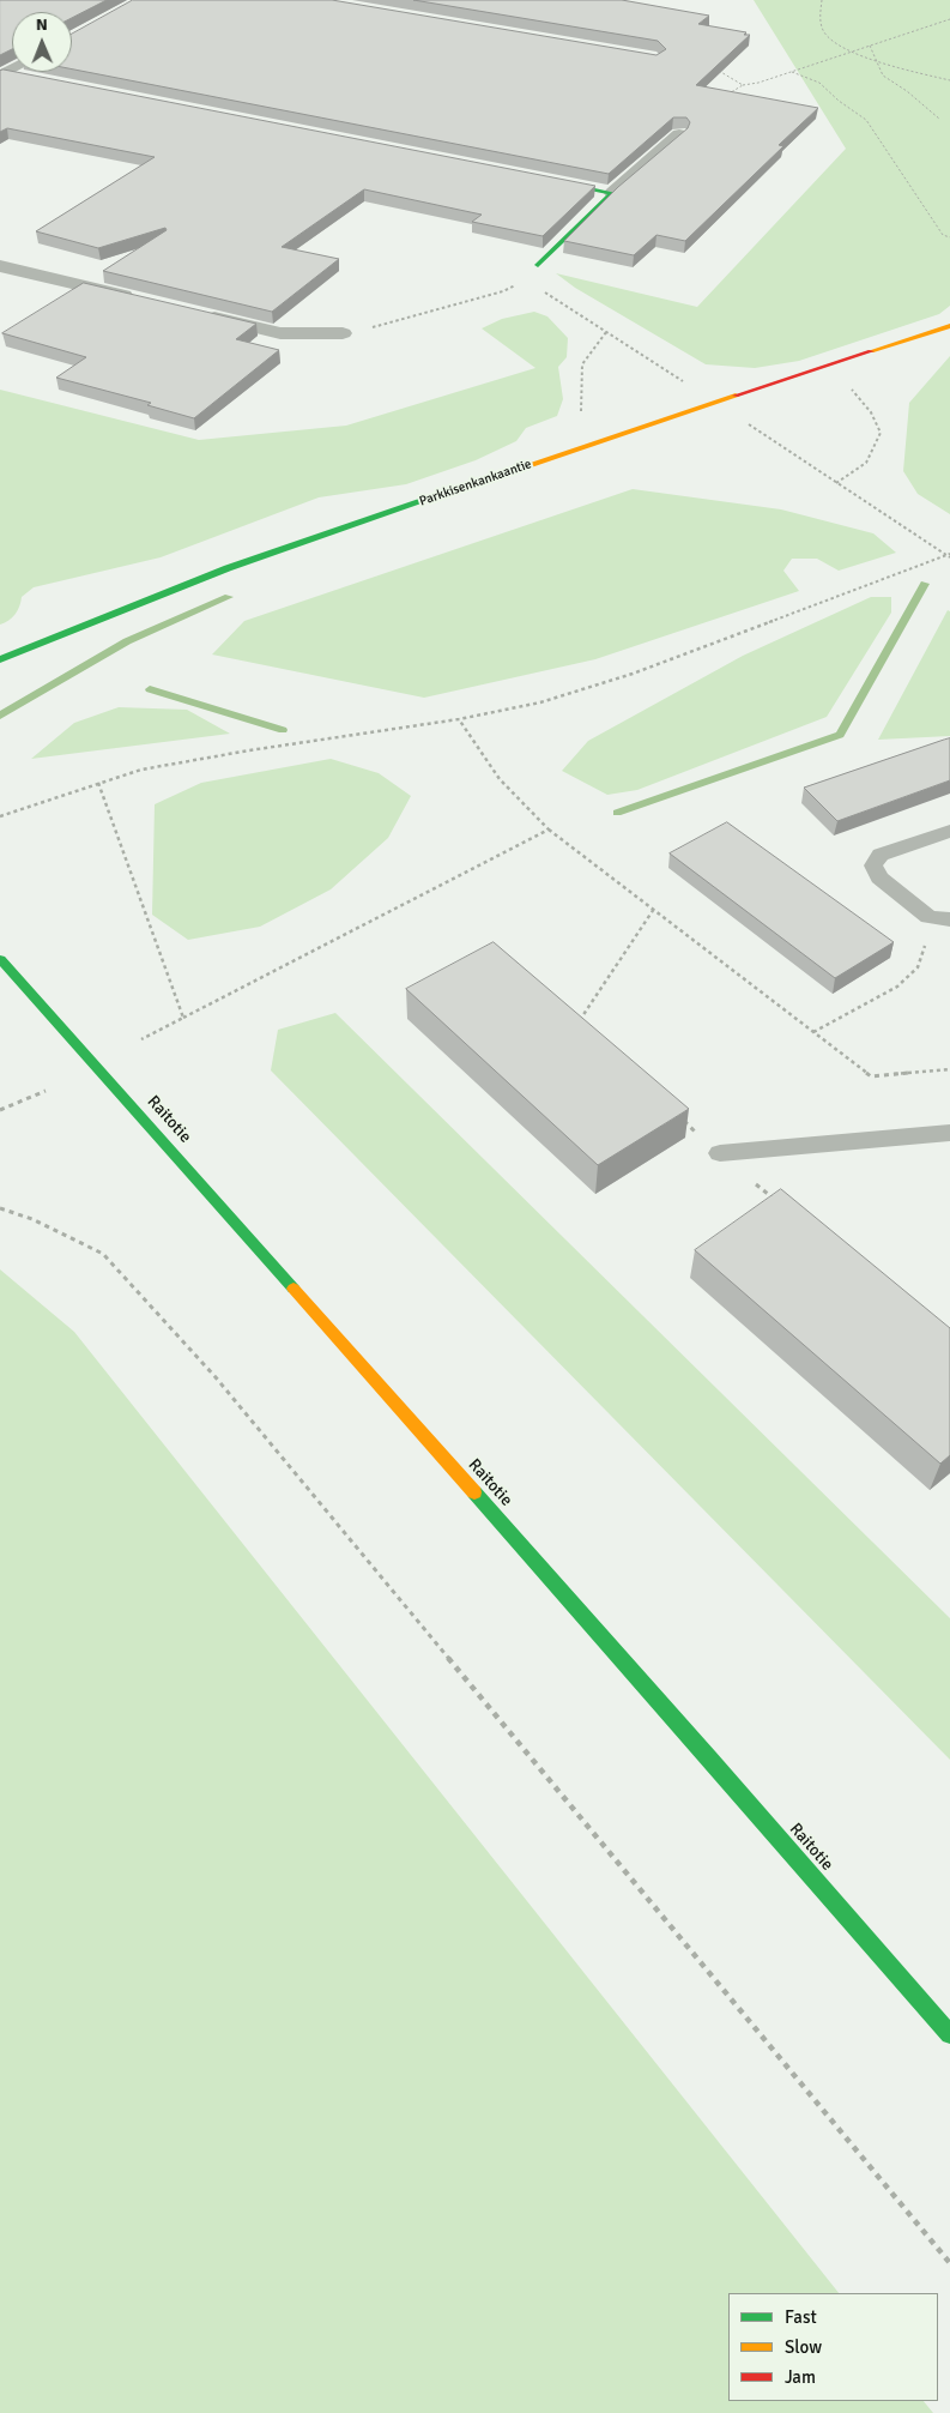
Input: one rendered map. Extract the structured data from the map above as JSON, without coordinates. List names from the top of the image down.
{
  "streets": {
    "street": ["Parkkisenkankaantie", "Raitotie"]
  },
  "legend": ["Fast", "Slow", "Jam"],
  "north": "top"
}
